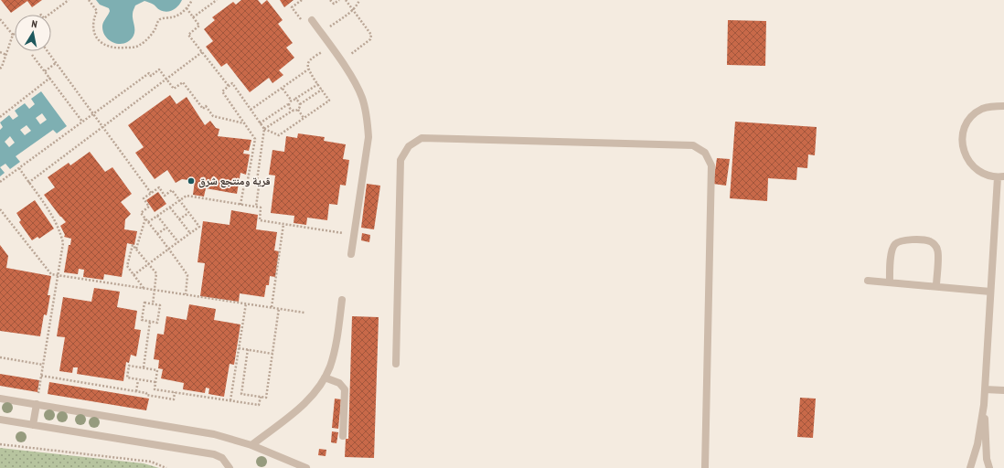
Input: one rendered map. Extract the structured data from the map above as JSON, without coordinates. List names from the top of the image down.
{
  "places": ["قرية ومنتجع شرق"],
  "north": "top"
}
